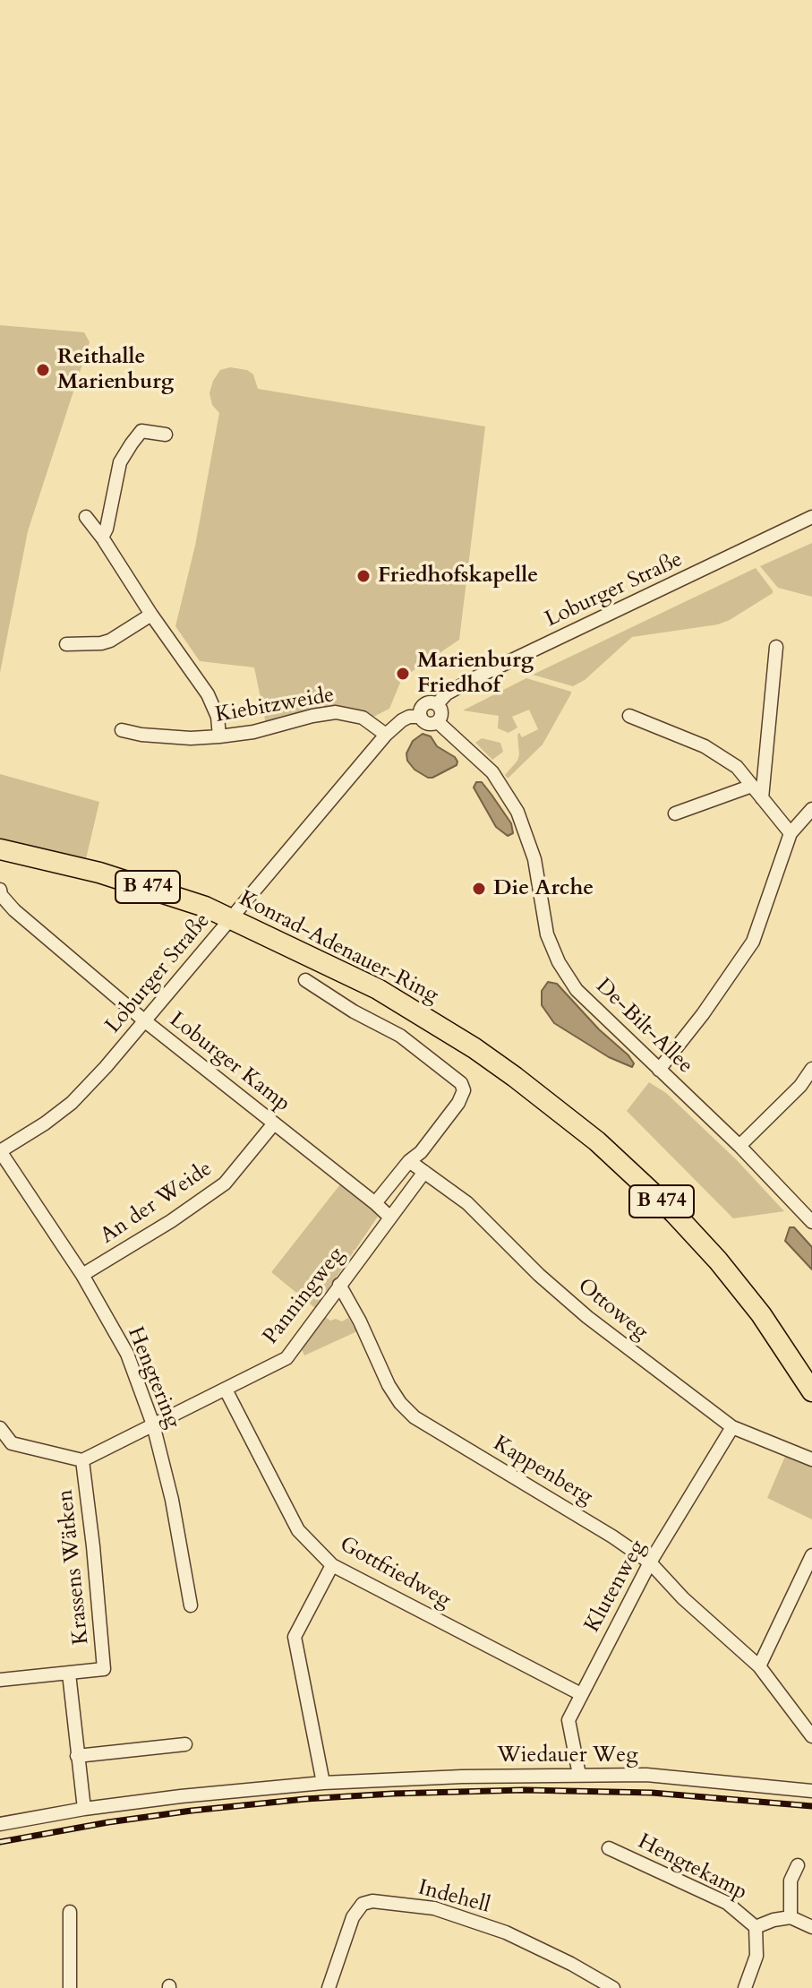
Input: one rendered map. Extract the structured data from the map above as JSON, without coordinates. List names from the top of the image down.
{
  "streets": {
    "main road": ["B 474", "Konrad-Adenauer-Ring"],
    "street": [
      "Loburger Straße",
      "Kiebitzweide",
      "De-Bilt-Allee",
      "Loburger Kamp",
      "An der Weide",
      "Panningweg",
      "Ottoweg",
      "Hengtering",
      "Kappenberg",
      "Krassens Wätken",
      "Gottfriedweg",
      "Klutenweg",
      "Wiedauer Weg",
      "Hengtekamp",
      "Indehell"
    ]
  },
  "crossings": [
    ["Loburger Straße", "Kiebitzweide"],
    ["Loburger Straße", "Konrad-Adenauer-Ring"],
    ["Loburger Straße", "De-Bilt-Allee"],
    ["Loburger Straße", "Loburger Kamp"],
    ["Loburger Straße", "Hengtering"],
    ["Loburger Kamp", "An der Weide"],
    ["An der Weide", "Hengtering"],
    ["Panningweg", "Ottoweg"],
    ["Panningweg", "Hengtering"],
    ["Panningweg", "Kappenberg"],
    ["Panningweg", "Krassens Wätken"],
    ["Panningweg", "Gottfriedweg"],
    ["Ottoweg", "Klutenweg"],
    ["Kappenberg", "Klutenweg"],
    ["Krassens Wätken", "Wiedauer Weg"],
    ["Gottfriedweg", "Klutenweg"],
    ["Klutenweg", "Wiedauer Weg"]
  ],
  "places": [
    "Reithalle Marienburg",
    "Friedhofskapelle",
    "Marienburg Friedhof",
    "Die Arche"
  ]
}
